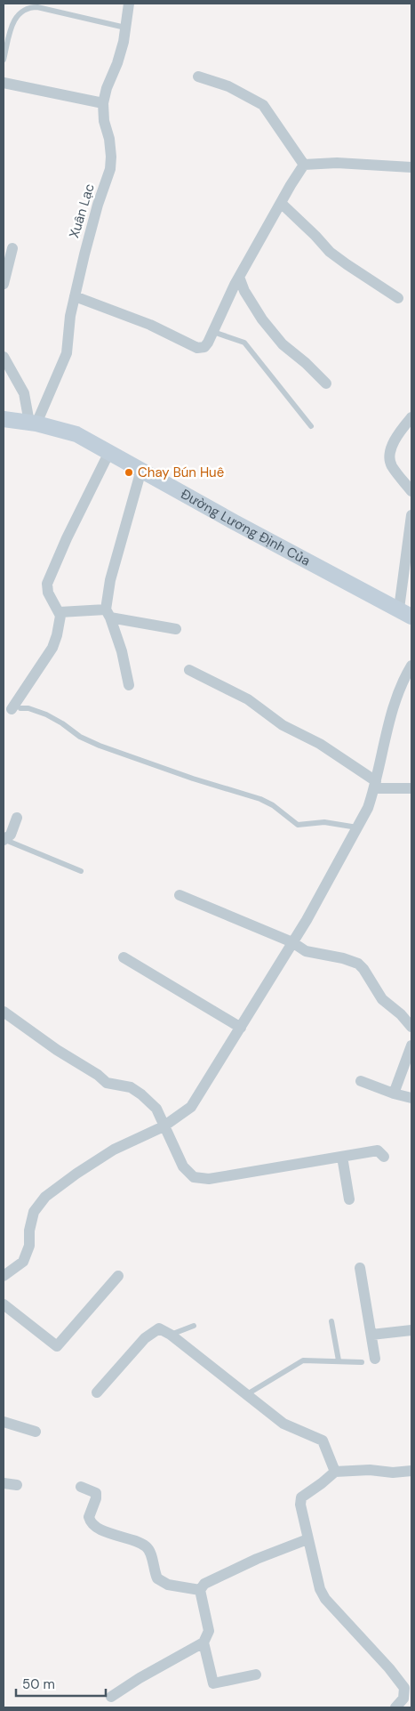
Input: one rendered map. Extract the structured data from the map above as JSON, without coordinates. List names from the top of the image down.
{
  "streets": {
    "street": ["Xuân Lạc", "Đường Lương Định Của"]
  },
  "crossings": [
    ["Xuân Lạc", "Đường Lương Định Của"]
  ],
  "places": ["Chay Bún Huê"],
  "scale_bar": "50 m"
}
